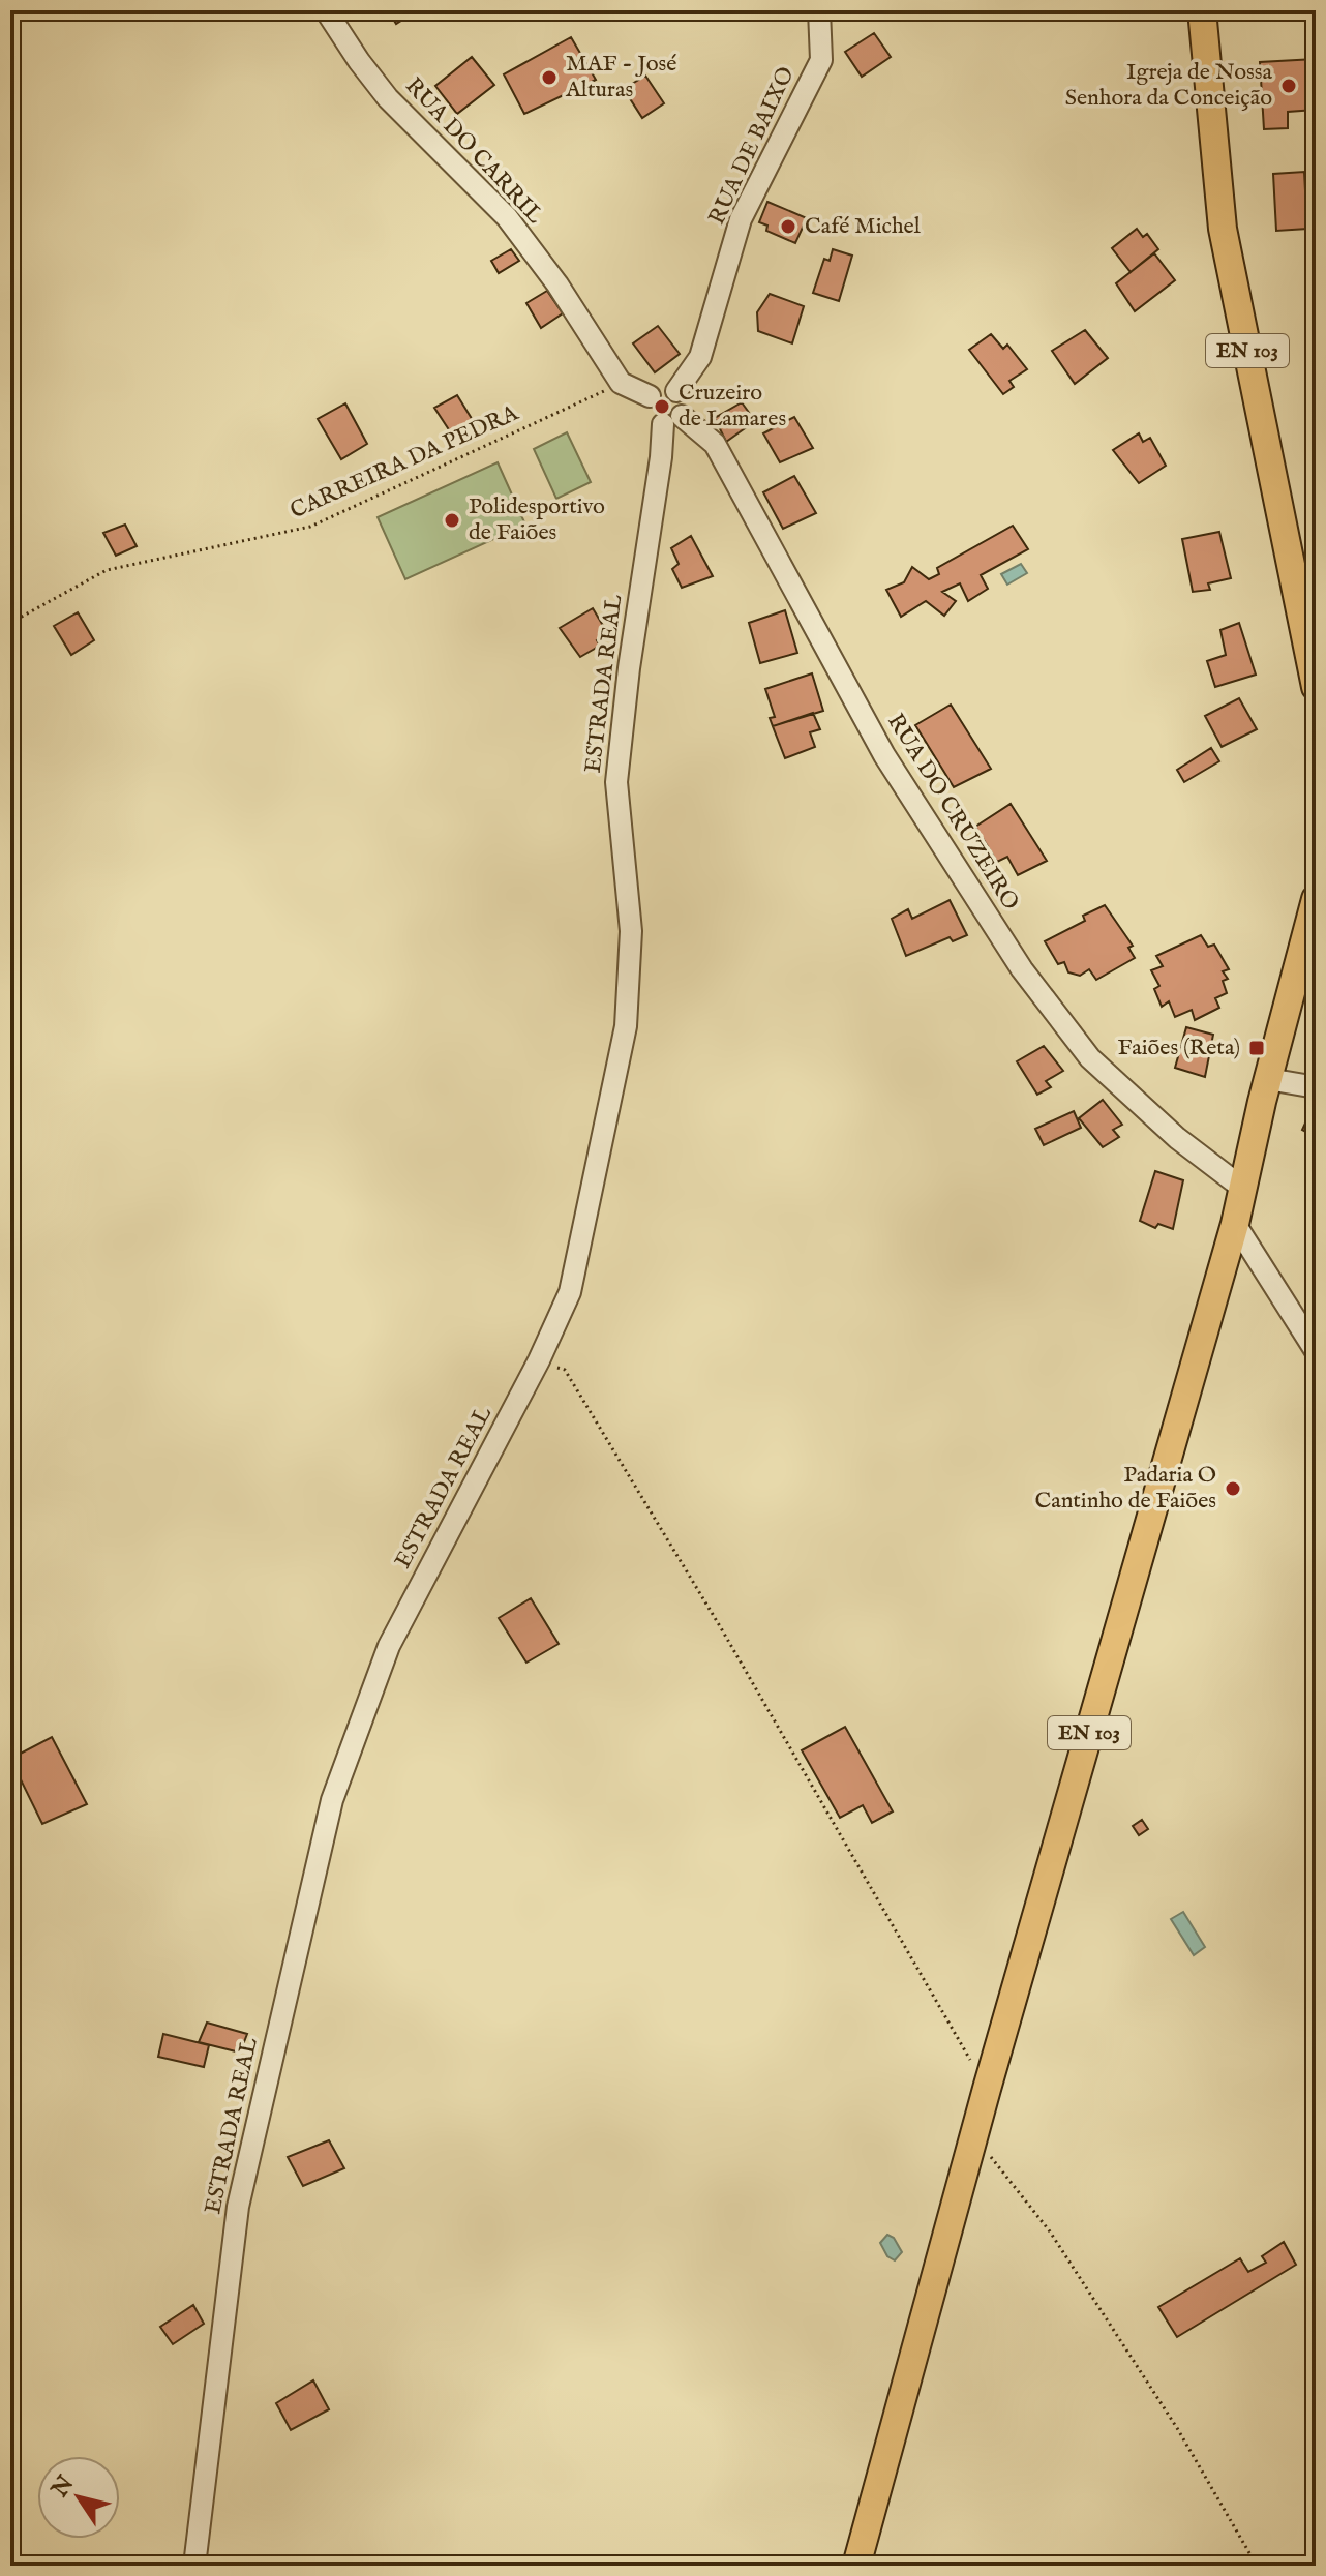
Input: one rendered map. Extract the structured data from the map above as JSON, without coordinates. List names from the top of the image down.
{
  "streets": {
    "main road": ["EN 103"],
    "street": [
      "RUA DE BAIXO",
      "RUA DO CARRIL",
      "ESTRADA REAL",
      "RUA DO CRUZEIRO"
    ],
    "path": ["CARREIRA DA PEDRA"]
  },
  "crossings": [
    ["RUA DE BAIXO", "ESTRADA REAL"],
    ["RUA DE BAIXO", "RUA DO CRUZEIRO"],
    ["RUA DO CARRIL", "CARREIRA DA PEDRA"],
    ["EN 103", "RUA DO CRUZEIRO"],
    ["ESTRADA REAL", "RUA DO CRUZEIRO"]
  ],
  "places": {
    "other": [
      "MAF - José Alturas",
      "Igreja de Nossa Senhora da Conceição",
      "Café Michel",
      "Cruzeiro de Lamares",
      "Polidesportivo de Faiões",
      "Padaria O Cantinho de Faiões"
    ],
    "transit": ["Faiões (Reta)"]
  },
  "north": "top left"
}
